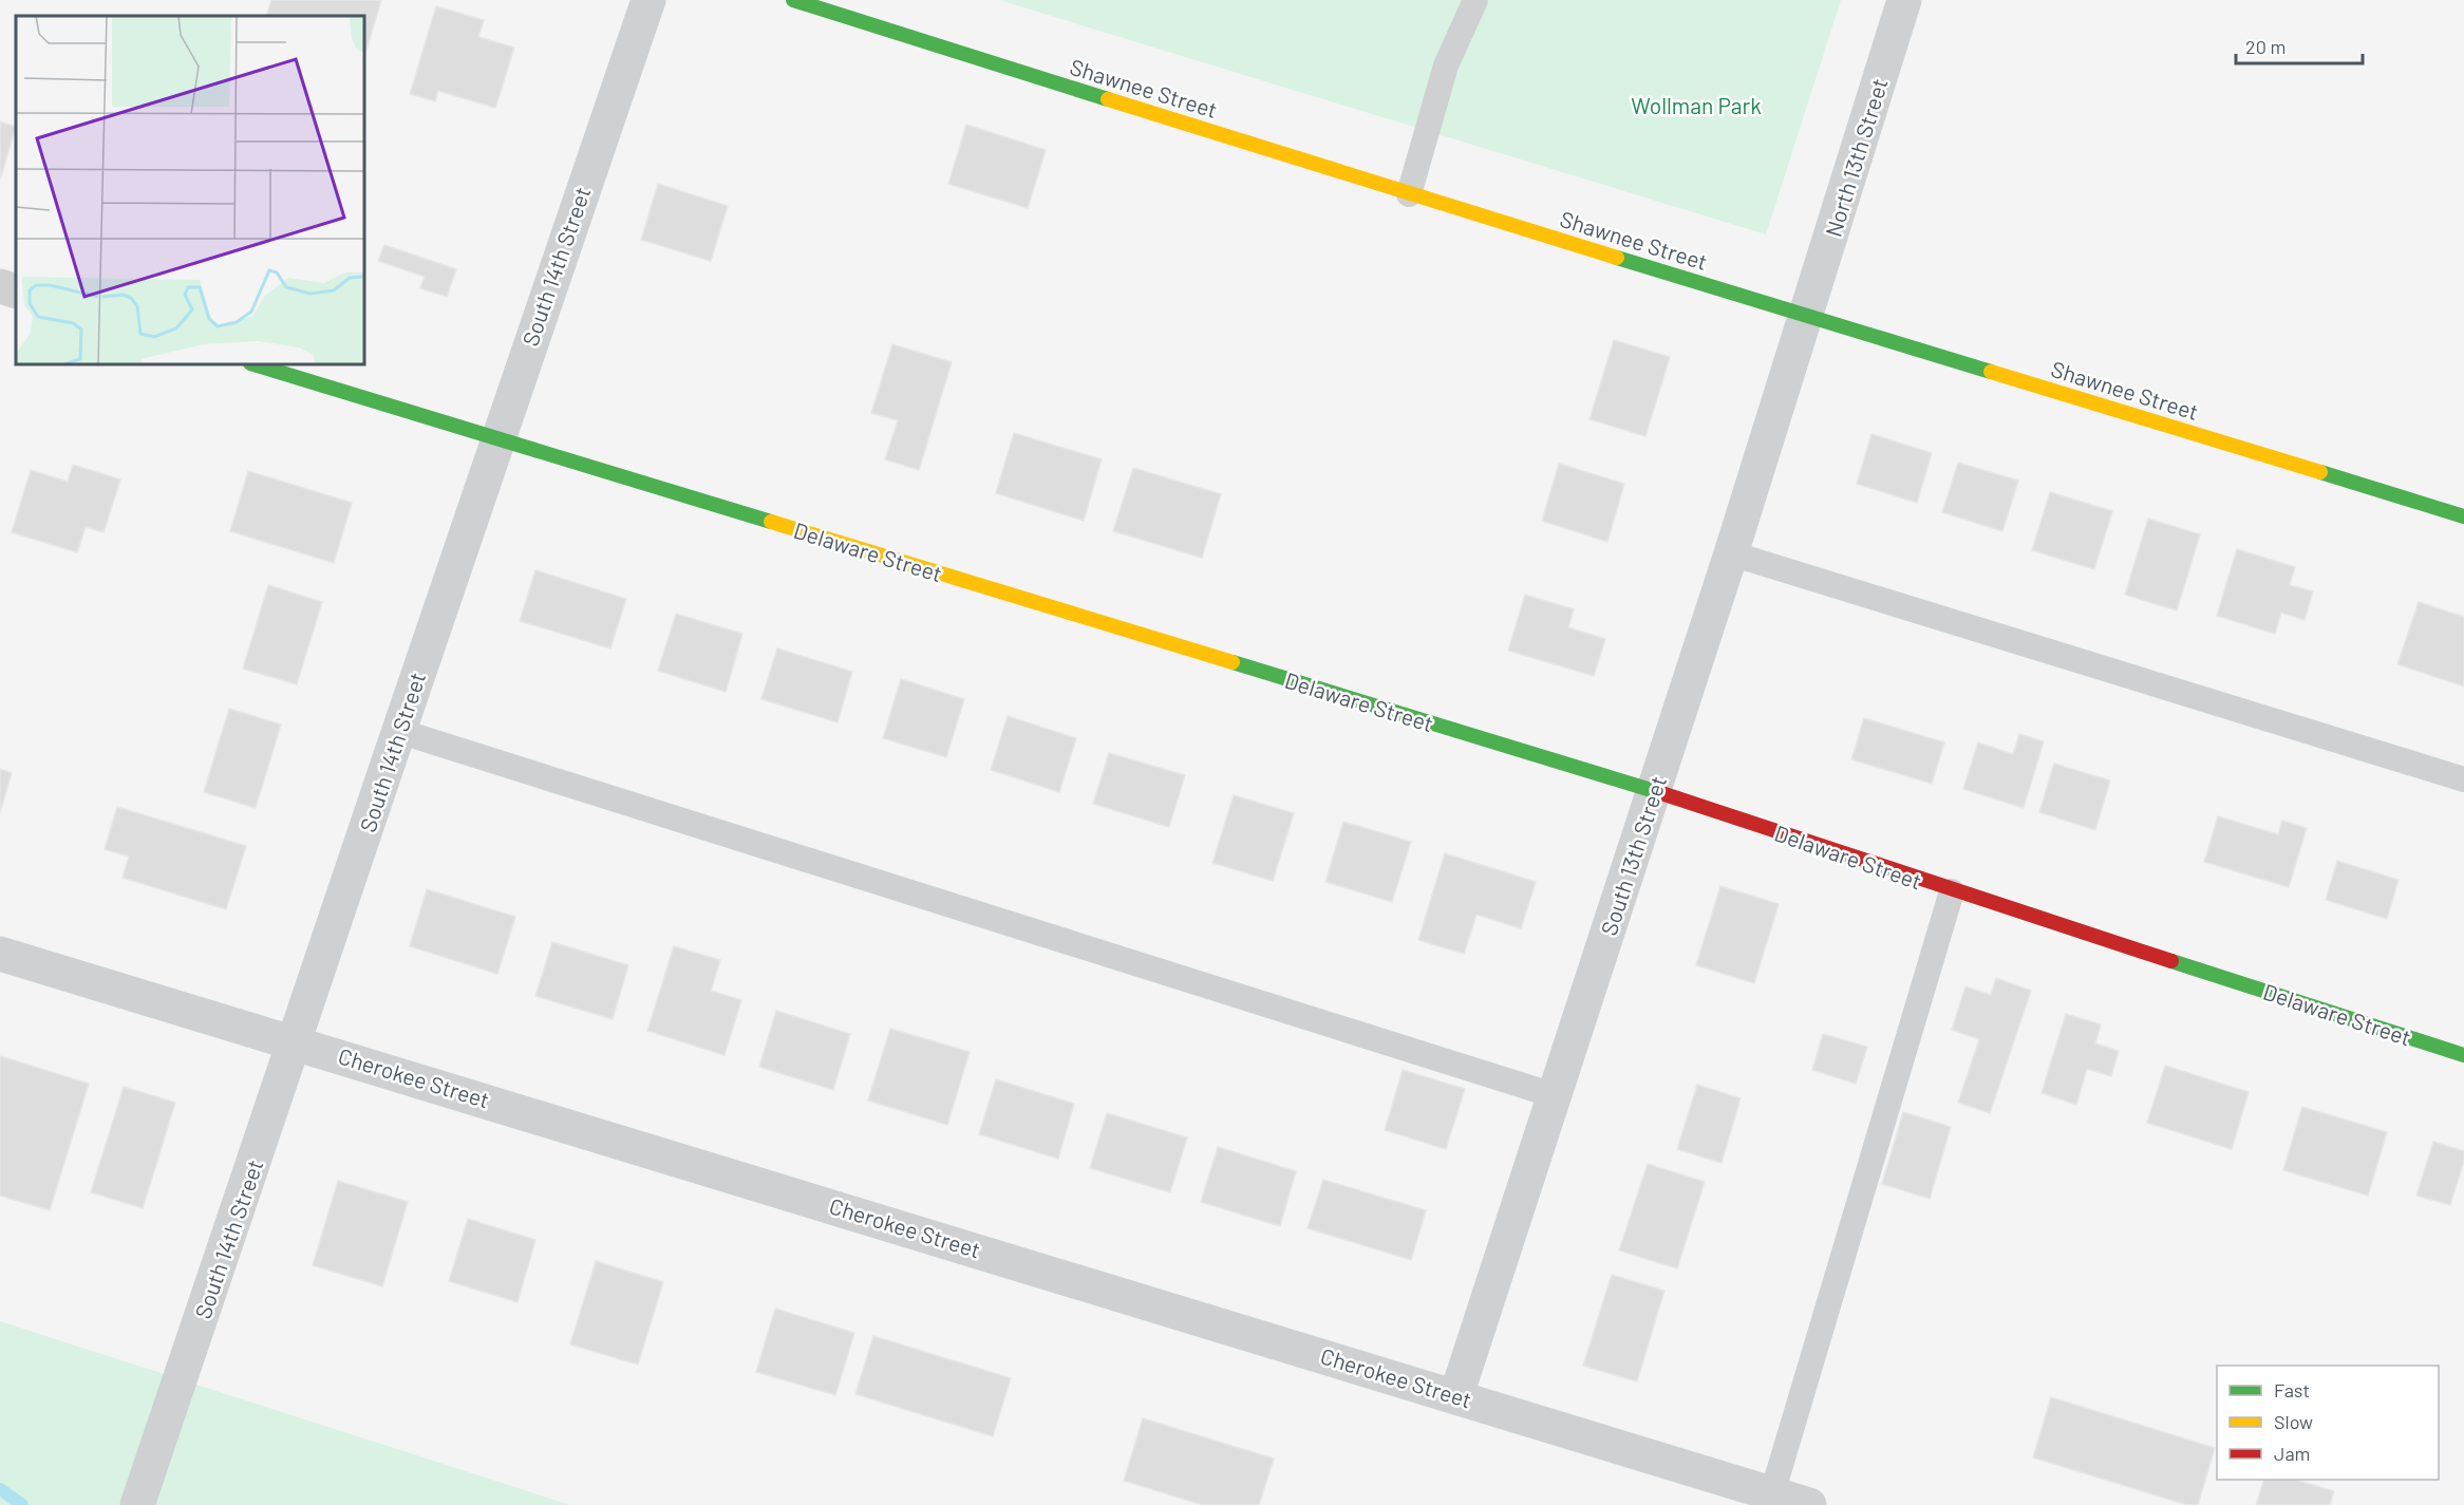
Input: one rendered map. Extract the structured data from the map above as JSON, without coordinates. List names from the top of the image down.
{
  "streets": {
    "street": [
      "Shawnee Street",
      "North 13th Street",
      "South 14th Street",
      "Delaware Street",
      "South 13th Street",
      "Cherokee Street"
    ]
  },
  "crossings": [
    ["Shawnee Street", "North 13th Street"],
    ["Shawnee Street", "South 13th Street"],
    ["North 13th Street", "South 13th Street"],
    ["South 14th Street", "Delaware Street"],
    ["South 14th Street", "Cherokee Street"],
    ["Delaware Street", "South 13th Street"],
    ["South 13th Street", "Cherokee Street"]
  ],
  "parks": ["Wollman Park"],
  "legend": ["Fast", "Slow", "Jam"],
  "scale_bar": "20 m"
}
